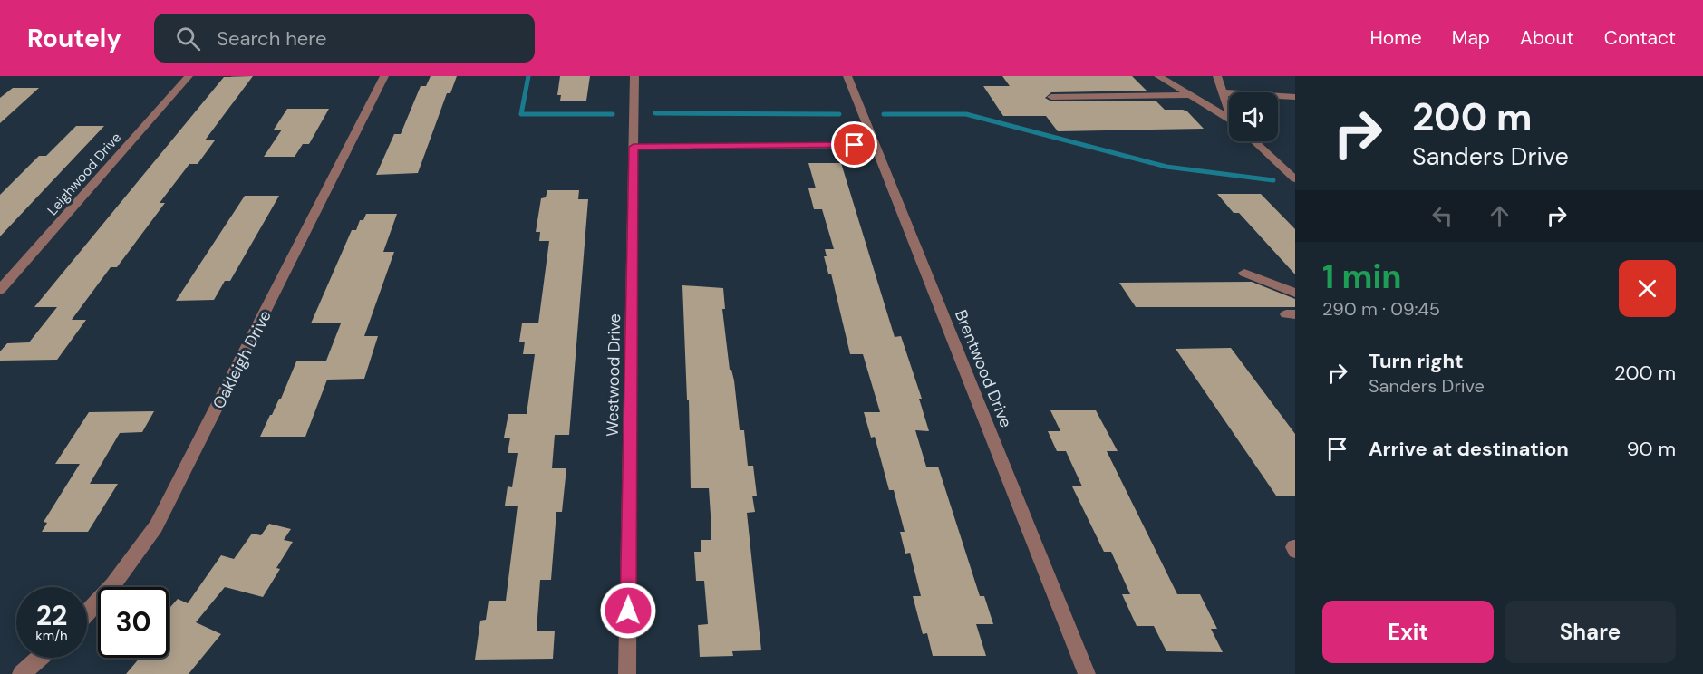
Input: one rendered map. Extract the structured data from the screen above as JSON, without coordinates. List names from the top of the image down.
{
  "streets": {
    "street": [
      "Leighwood Drive",
      "Oakleigh Drive",
      "Brentwood Drive",
      "Westwood Drive"
    ]
  },
  "page": {
    "header": "Routely",
    "search": "Search here",
    "nav": [
      "Home",
      "Map",
      "About",
      "Contact"
    ],
    "turn": ["200 m", "Sanders Drive"],
    "heading": ["1 min", "290 m · 09:45"],
    "list": [
      {
        "name": "Turn right",
        "note": "Sanders Drive",
        "value": "200 m"
      },
      {
        "name": "Arrive at destination",
        "value": "90 m"
      }
    ],
    "speed": "22 km/h",
    "limit": "30",
    "buttons": ["Exit", "Share"]
  }
}
